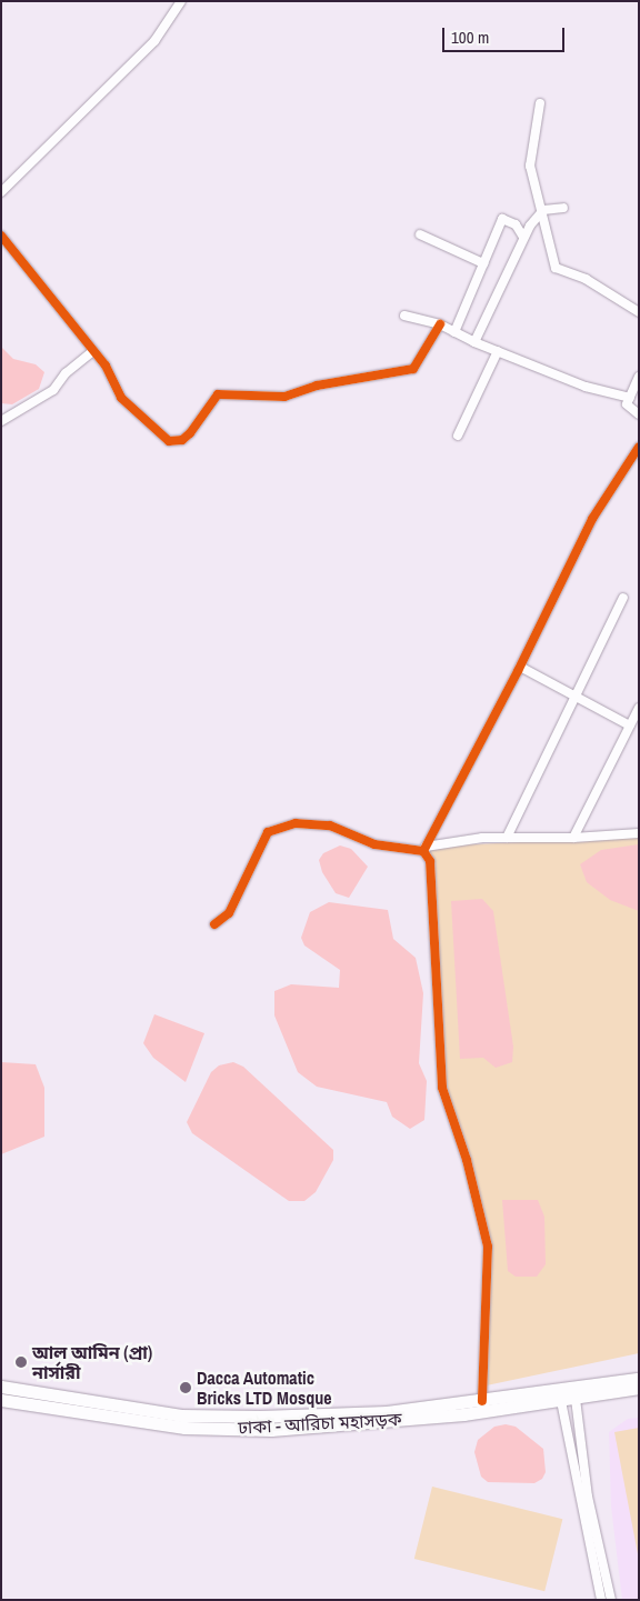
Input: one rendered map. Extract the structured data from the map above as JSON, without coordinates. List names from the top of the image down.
{
  "streets": {
    "highway": ["ঢাকা - আরিচা মহাসড়ক"]
  },
  "places": ["আল আমিন (প্রা) নার্সারী", "Dacca Automatic Bricks LTD Mosque"],
  "scale_bar": "100 m"
}
